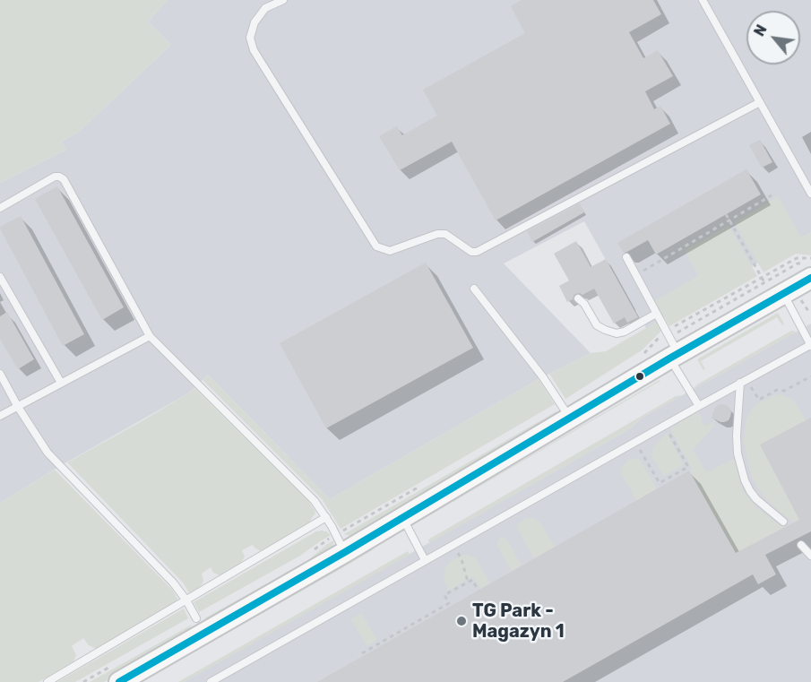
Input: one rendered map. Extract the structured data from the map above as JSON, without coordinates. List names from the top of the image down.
{
  "places": ["TG Park - Magazyn 1"],
  "north": "top left"
}
